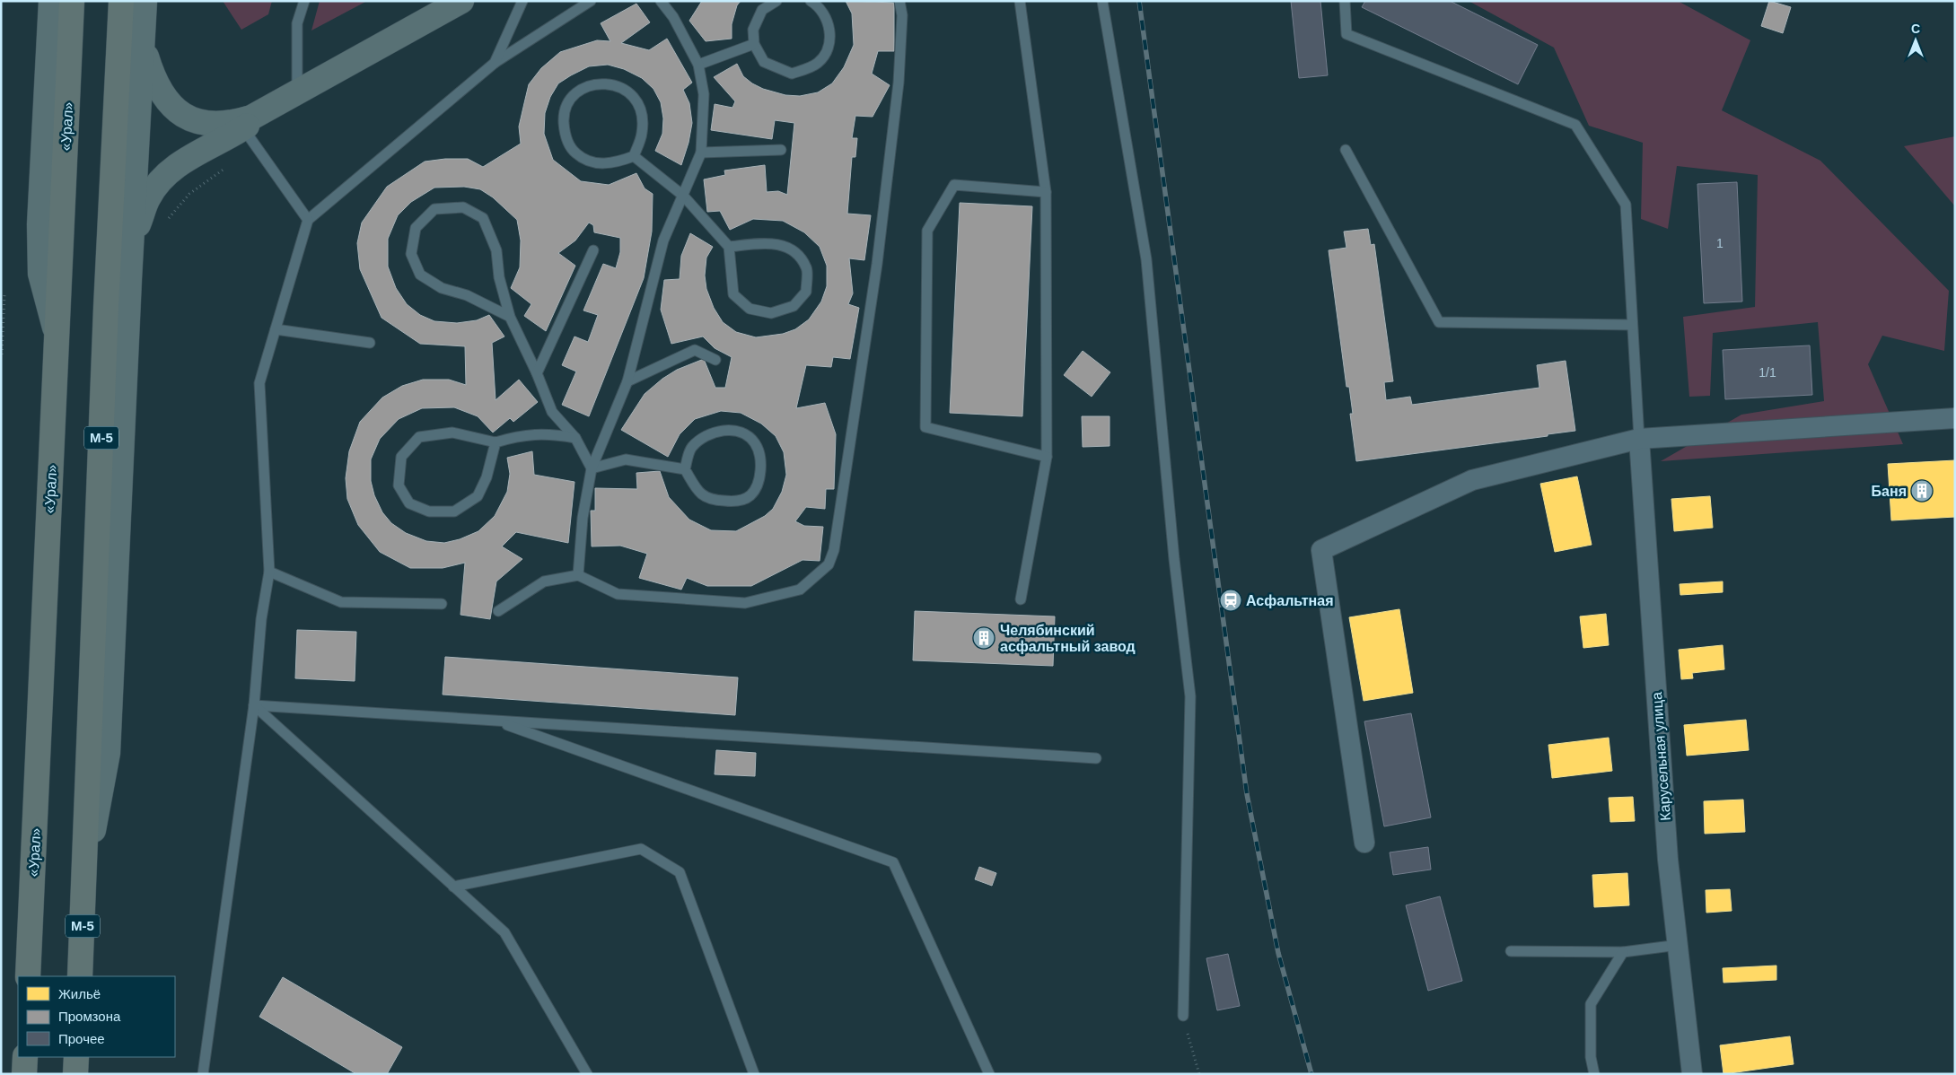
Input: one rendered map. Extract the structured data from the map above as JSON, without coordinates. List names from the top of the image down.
{
  "streets": {
    "main road": ["«Урал»", "М-5"],
    "street": ["Карусельная улица"]
  },
  "places": {
    "building": ["Баня", "Челябинский асфальтный завод"],
    "station": ["Асфальтная"]
  },
  "house_numbers": ["1", "1/1"],
  "legend": ["Жильё", "Промзона", "Прочее"],
  "north": "top"
}
